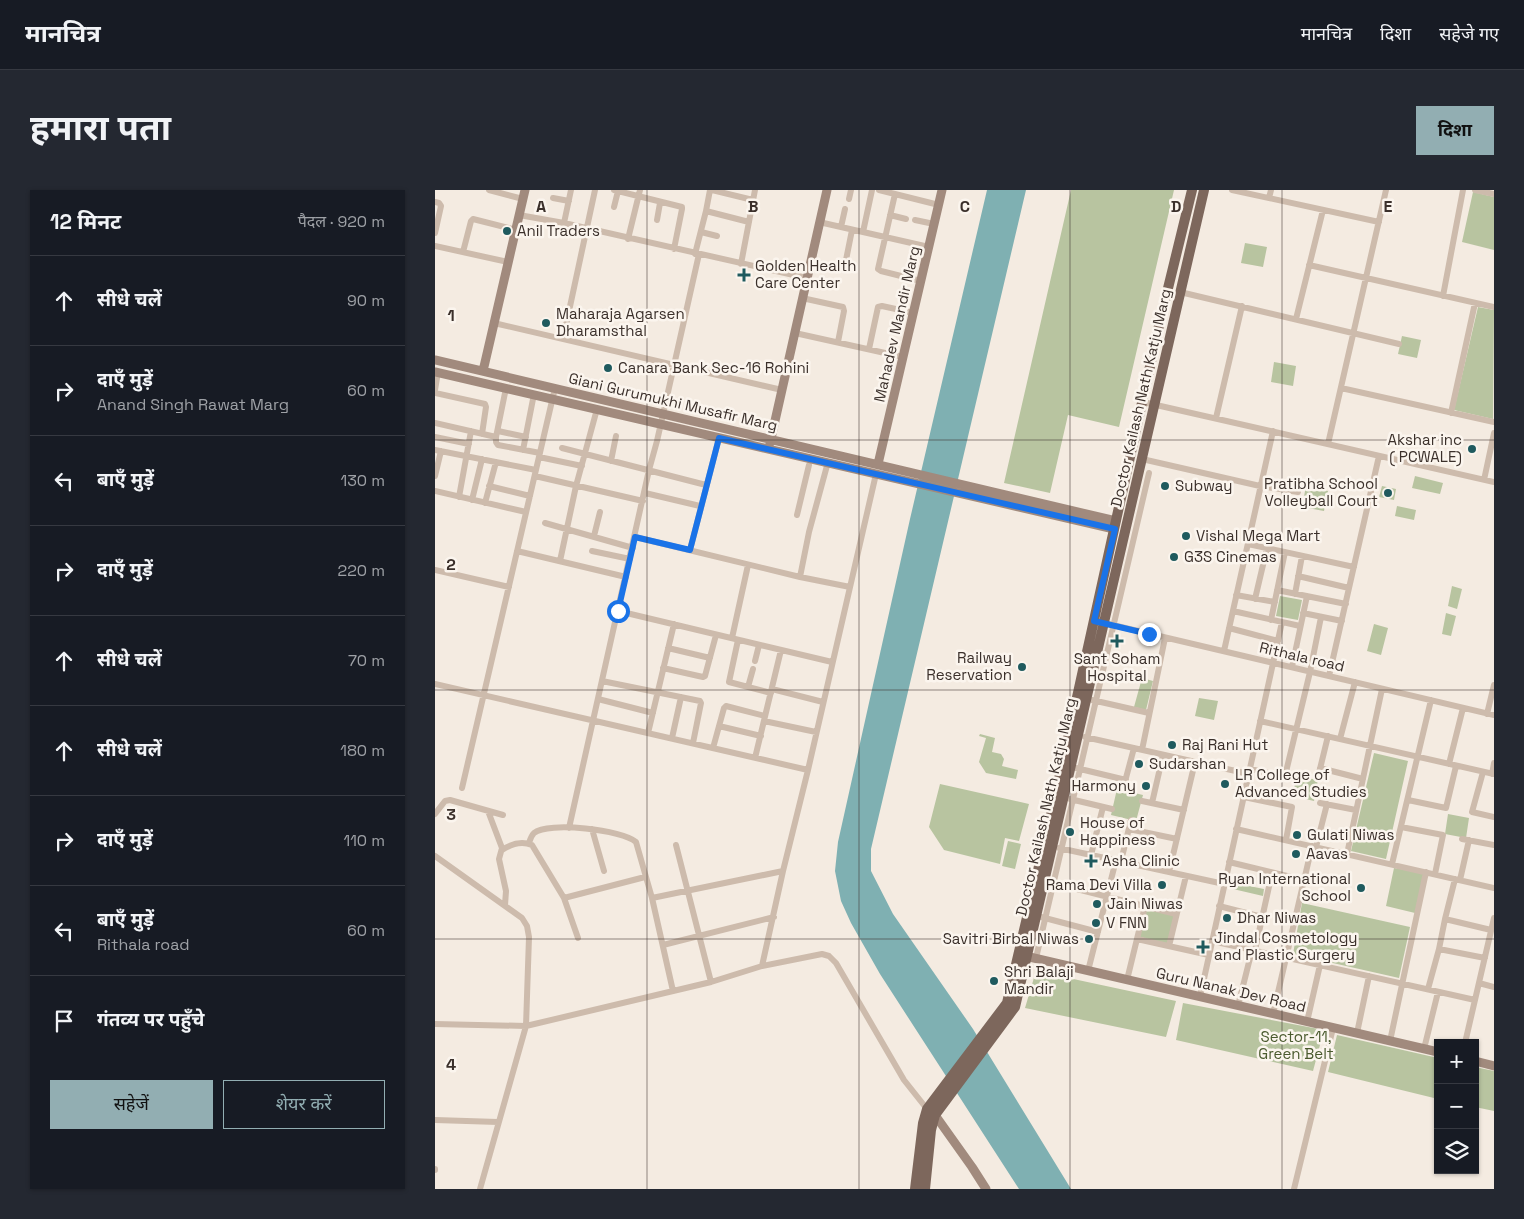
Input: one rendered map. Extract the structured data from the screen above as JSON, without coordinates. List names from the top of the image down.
{
  "streets": {
    "main road": ["Doctor Kailash Nath Katju Marg"],
    "street": [
      "Mahadev Mandir Marg",
      "Giani Gurumukhi Musafir Marg",
      "Rithala road",
      "Guru Nanak Dev Road"
    ]
  },
  "crossings": [
    ["Mahadev Mandir Marg", "Giani Gurumukhi Musafir Marg"],
    ["Doctor Kailash Nath Katju Marg", "Giani Gurumukhi Musafir Marg"],
    ["Doctor Kailash Nath Katju Marg", "Rithala road"],
    ["Doctor Kailash Nath Katju Marg", "Guru Nanak Dev Road"]
  ],
  "parks": ["Sector-11, Green Belt"],
  "places": {
    "other": [
      "Anil Traders",
      "Maharaja Agarsen Dharamsthal",
      "Canara Bank Sec-16 Rohini",
      "Akshar inc ( PCWALE)",
      "Subway",
      "Pratibha School Volleyball Court",
      "Vishal Mega Mart",
      "G3S Cinemas",
      "Railway Reservation",
      "Raj Rani Hut",
      "Sudarshan",
      "LR College of Advanced Studies",
      "Harmony",
      "House of Happiness",
      "Gulati Niwas",
      "Aavas",
      "Rama Devi Villa",
      "Ryan International School",
      "Jain Niwas",
      "Dhar Niwas",
      "V FNN",
      "Savitri Birbal Niwas",
      "Shri Balaji Mandir"
    ],
    "health": [
      "Golden Health Care Center",
      "Sant Soham Hospital",
      "Asha Clinic",
      "Jindal Cosmetology and Plastic Surgery"
    ]
  },
  "page": {
    "header": "मानचित्र",
    "nav": ["मानचित्र", "दिशा", "सहेजे गए"],
    "title": "हमारा पता",
    "buttons": [
      "दिशा",
      ["सहेजें", "शेयर करें"]
    ],
    "heading": ["12 मिनट", "पैदल · 920 m"],
    "list": [
      ["सीधे चलें", "90 m"],
      ["दाएँ मुड़ें", "Anand Singh Rawat Marg", "60 m"],
      ["बाएँ मुड़ें", "130 m"],
      ["दाएँ मुड़ें", "220 m"],
      ["सीधे चलें", "70 m"],
      ["सीधे चलें", "180 m"],
      ["दाएँ मुड़ें", "110 m"],
      ["बाएँ मुड़ें", "Rithala road", "60 m"],
      "गंतव्य पर पहुँचे"
    ],
    "map_buttons": ["+", "−"]
  },
  "grid": {
    "columns": [
      "A",
      "B",
      "C",
      "D",
      "E"
    ],
    "rows": [
      "1",
      "2",
      "3",
      "4"
    ]
  }
}
